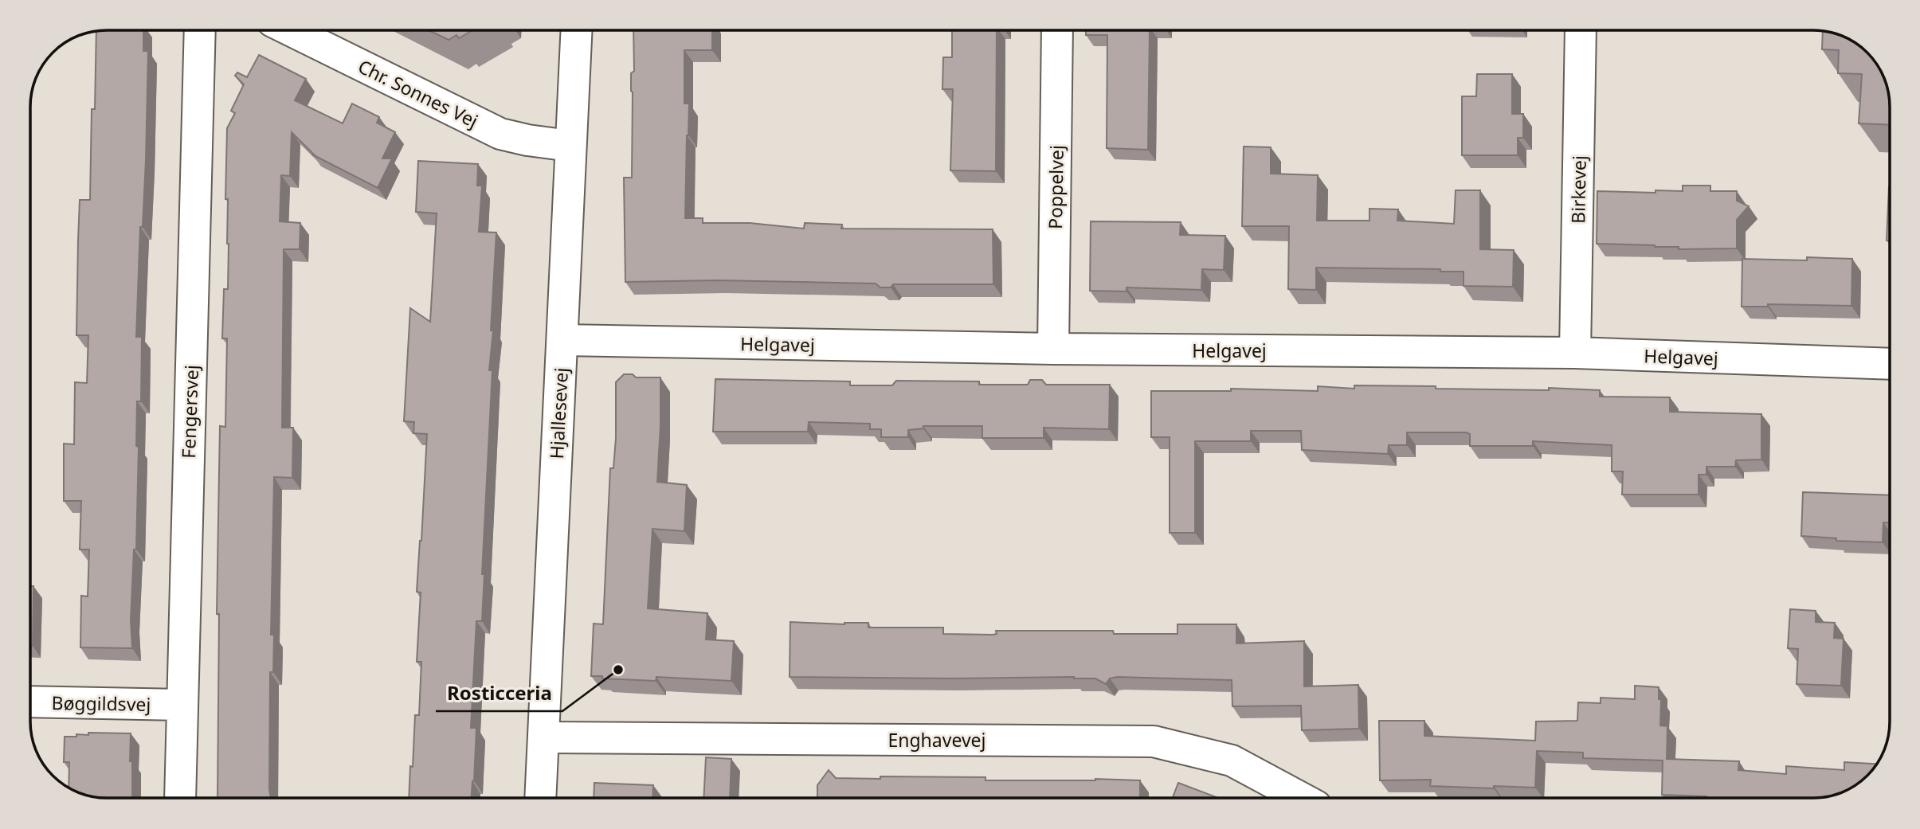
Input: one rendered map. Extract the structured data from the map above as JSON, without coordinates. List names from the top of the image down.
{
  "streets": {
    "street": [
      "Chr. Sonnes Vej",
      "Poppelvej",
      "Birkevej",
      "Helgavej",
      "Fengersvej",
      "Hjallesevej",
      "Bøggildsvej",
      "Enghavevej"
    ]
  },
  "crossings": [
    ["Chr. Sonnes Vej", "Hjallesevej"],
    ["Poppelvej", "Helgavej"],
    ["Birkevej", "Helgavej"],
    ["Helgavej", "Hjallesevej"],
    ["Fengersvej", "Bøggildsvej"],
    ["Hjallesevej", "Enghavevej"]
  ],
  "places": ["Rosticceria"]
}
